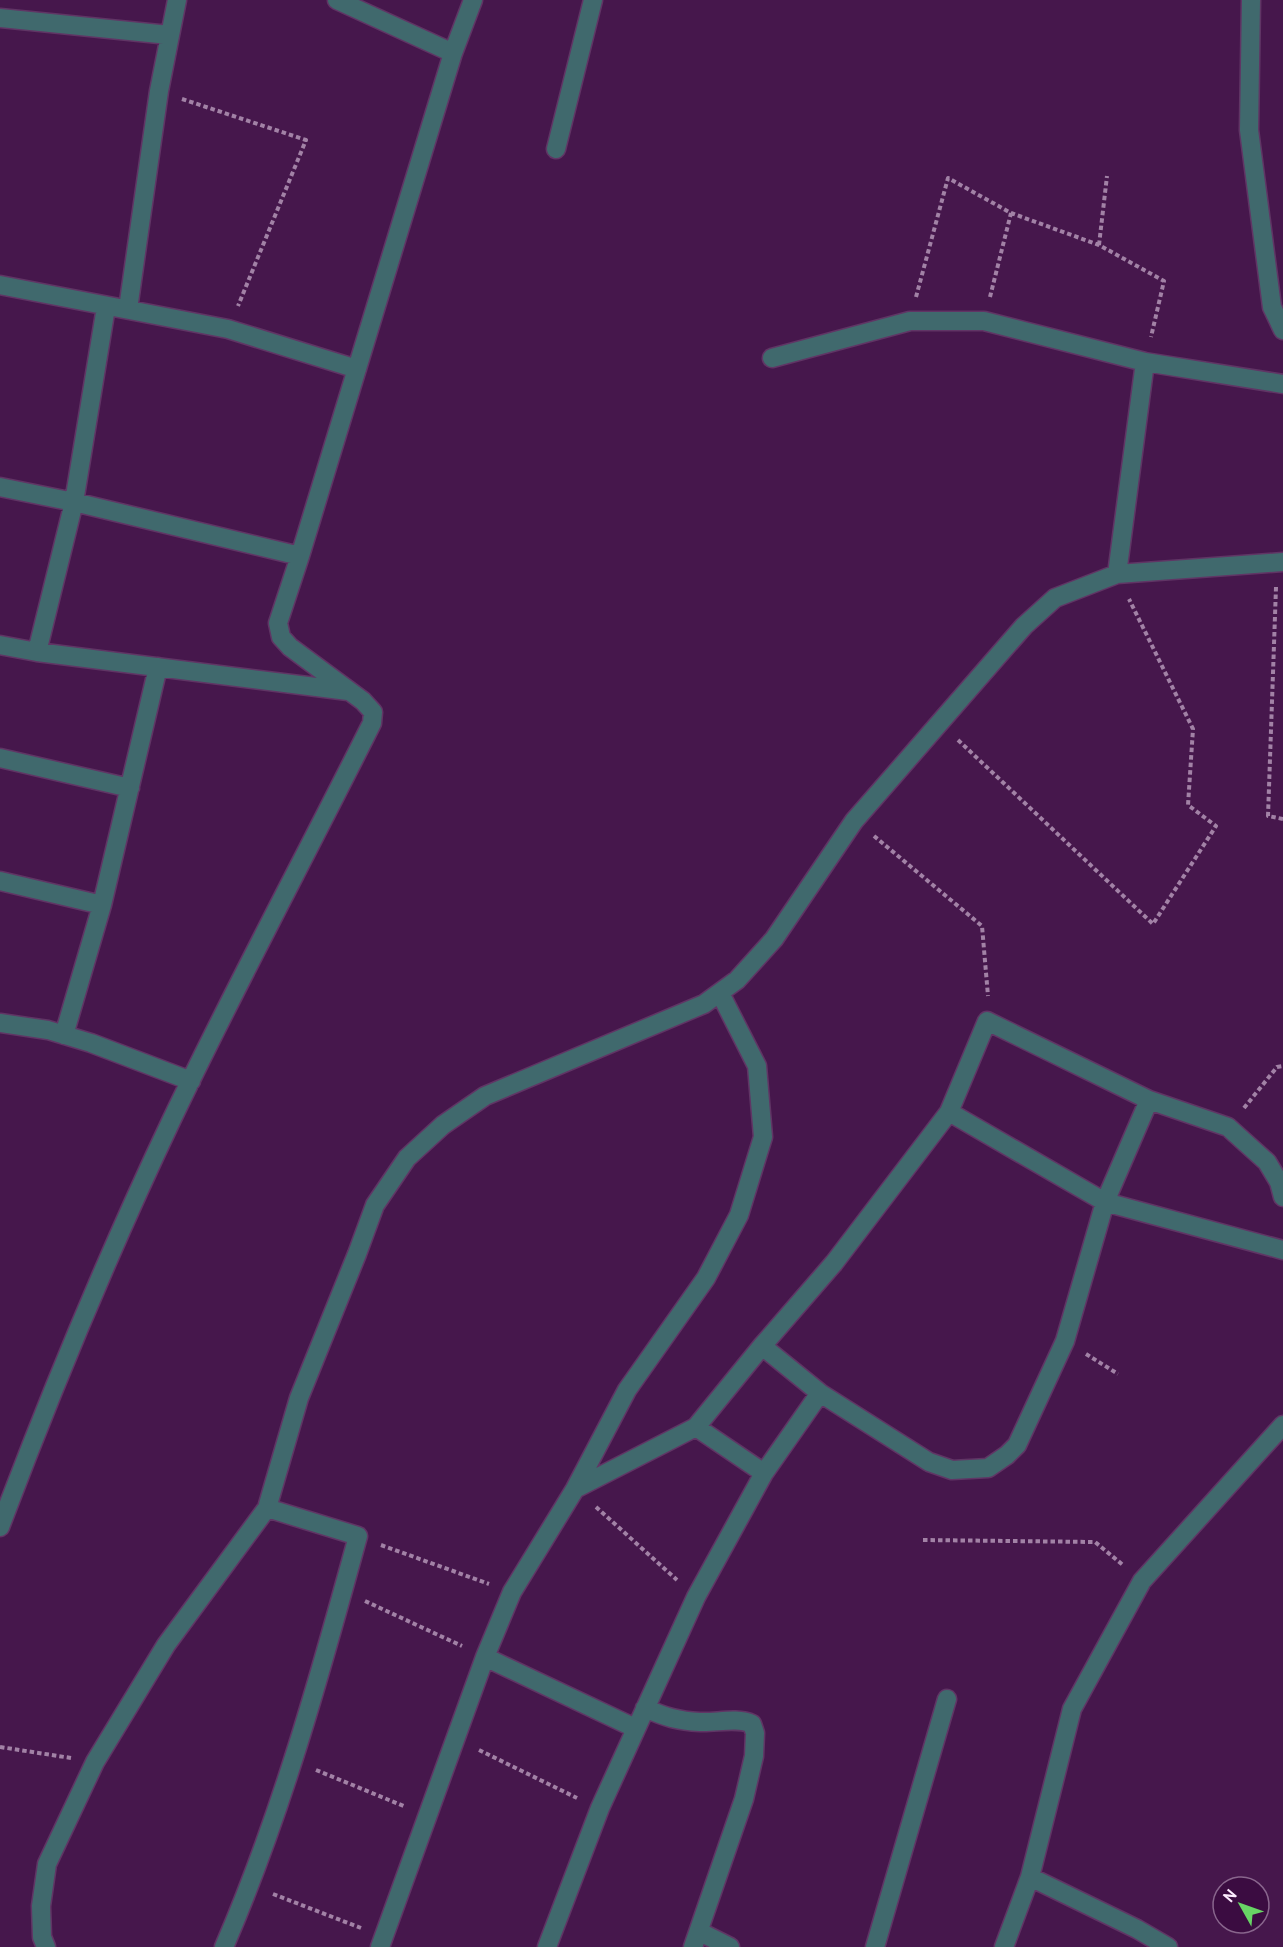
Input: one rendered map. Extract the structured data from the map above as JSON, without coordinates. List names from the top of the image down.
{
  "north": "top left"
}
